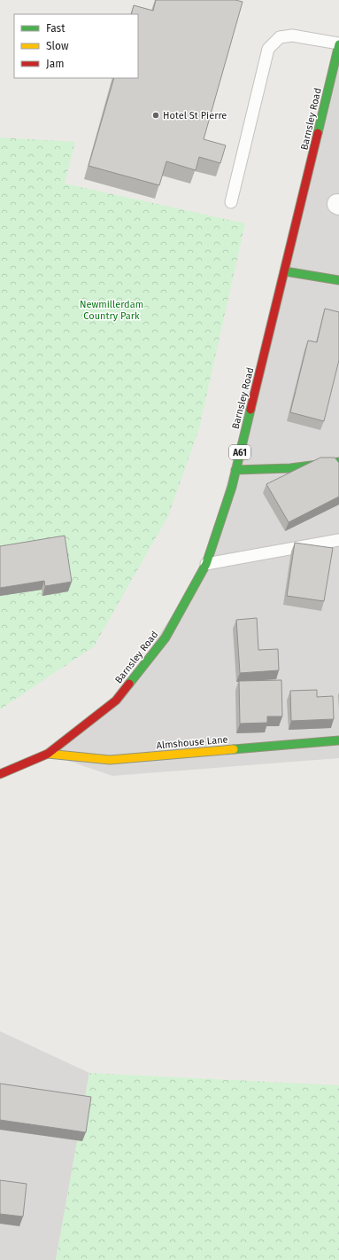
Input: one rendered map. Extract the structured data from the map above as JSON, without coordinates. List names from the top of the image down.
{
  "streets": {
    "main road": ["Barnsley Road", "A61", "Almshouse Lane"]
  },
  "crossings": [
    ["Barnsley Road", "Almshouse Lane"]
  ],
  "parks": ["Newmillerdam Country Park"],
  "places": ["Hotel St Pierre"],
  "legend": ["Fast", "Slow", "Jam"]
}
